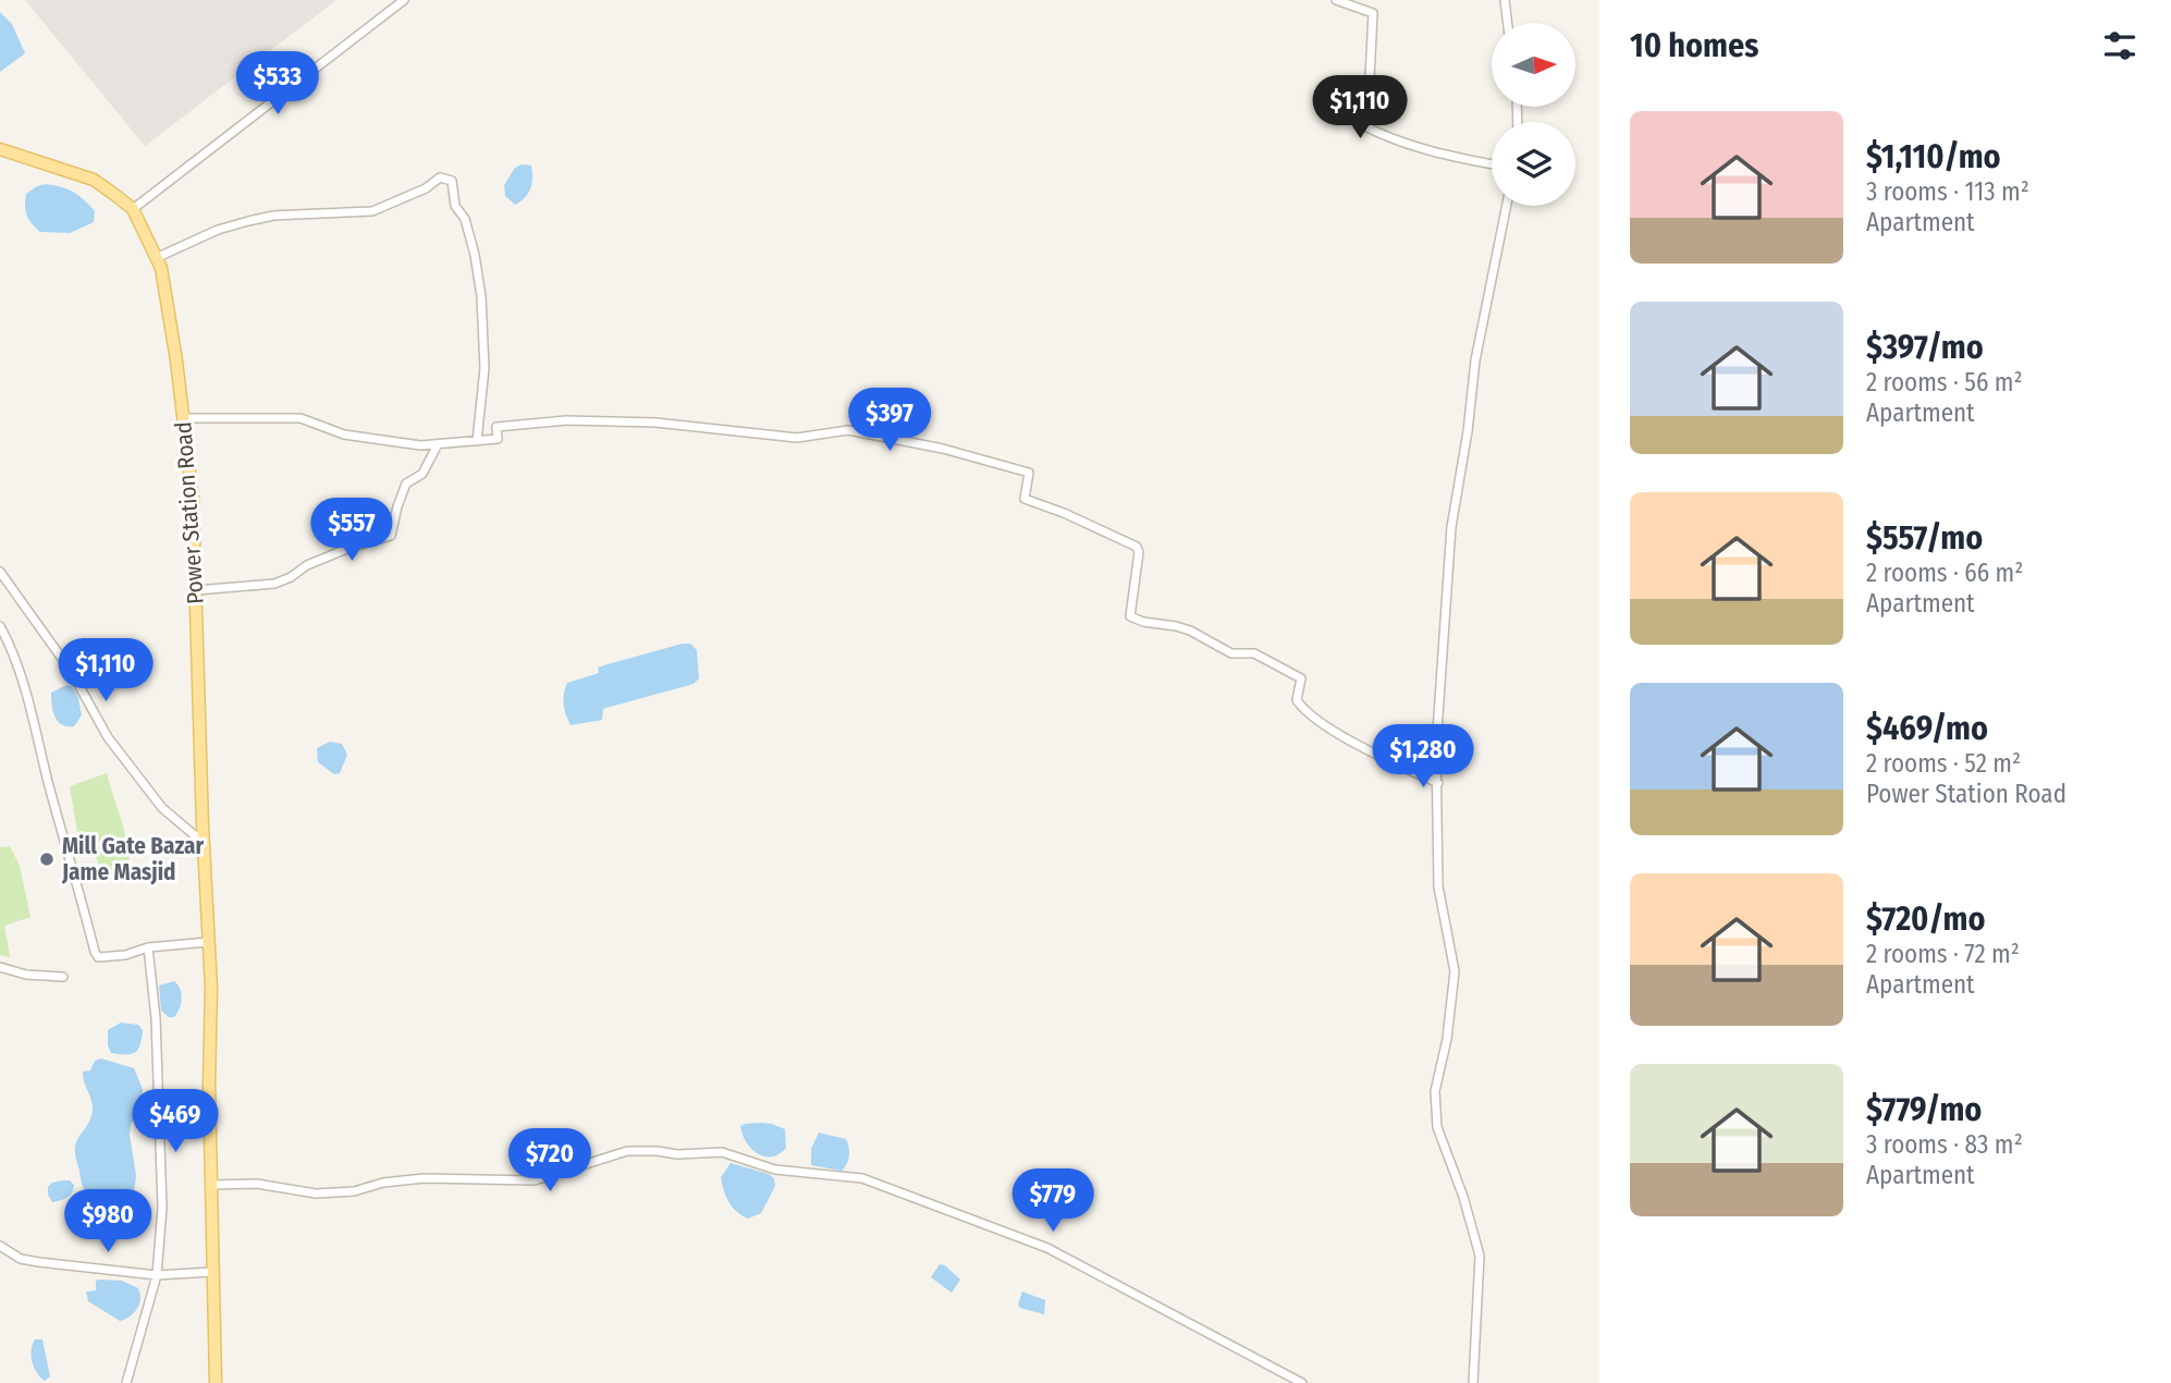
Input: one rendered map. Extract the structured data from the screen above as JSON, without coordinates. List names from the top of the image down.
{
  "streets": {
    "main road": ["Power Station Road"]
  },
  "places": ["Mill Gate Bazar Jame Masjid"],
  "north": "right",
  "page": {
    "heading": "10 homes",
    "price": [
      "$533",
      "$1,110",
      "$397",
      "$557",
      "$1,110",
      "$1,280",
      "$469",
      "$720",
      "$779",
      "$980"
    ],
    "list": [
      {
        "name": "$1,110/mo",
        "note": "3 rooms · 113 m² · Apartment"
      },
      {
        "name": "$397/mo",
        "note": "2 rooms · 56 m² · Apartment"
      },
      {
        "name": "$557/mo",
        "note": "2 rooms · 66 m² · Apartment"
      },
      {
        "name": "$469/mo",
        "note": "2 rooms · 52 m² · Power Station Road"
      },
      {
        "name": "$720/mo",
        "note": "2 rooms · 72 m² · Apartment"
      },
      {
        "name": "$779/mo",
        "note": "3 rooms · 83 m² · Apartment"
      }
    ]
  }
}
